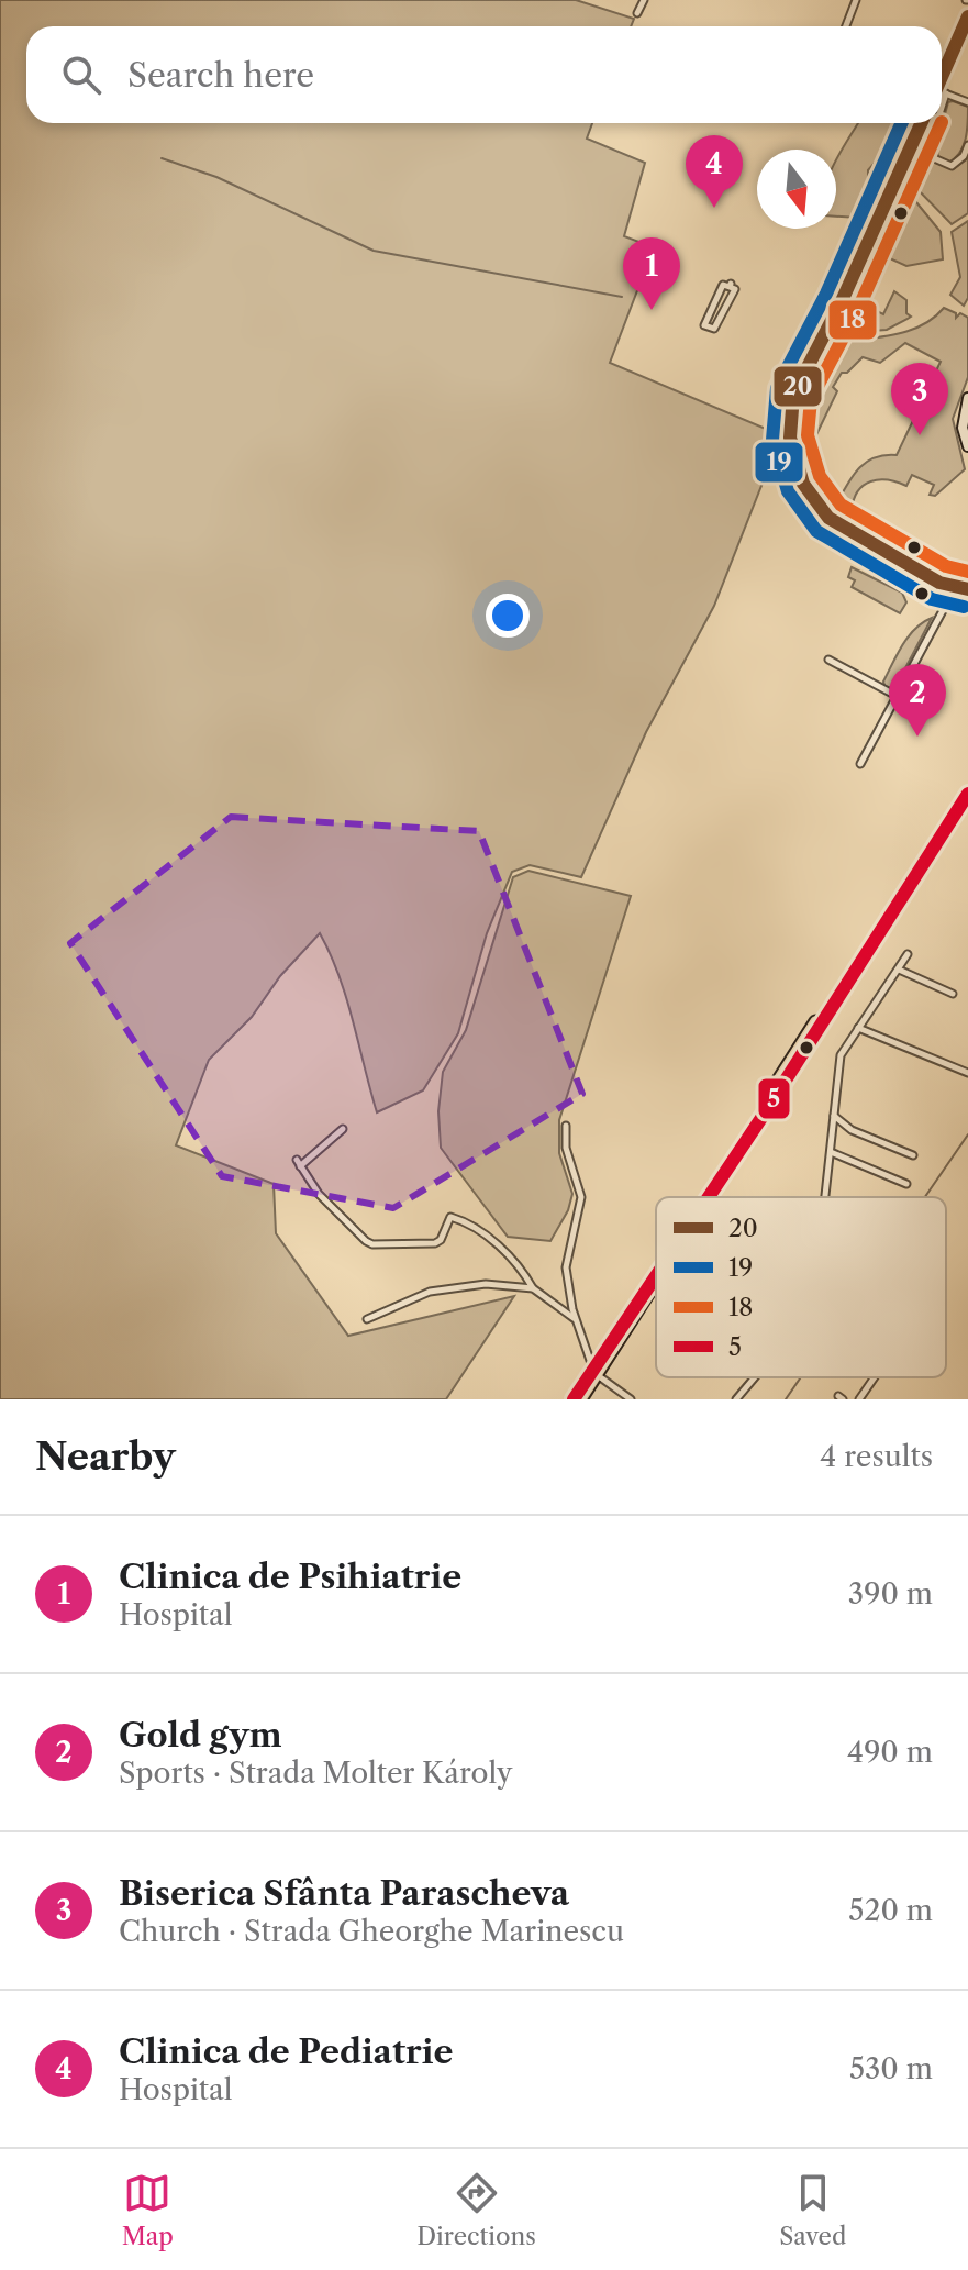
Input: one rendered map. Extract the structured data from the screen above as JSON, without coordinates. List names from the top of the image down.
{
  "lines": [
    "transit line 20",
    "transit line 19",
    "transit line 18",
    "transit line 5"
  ],
  "legend": [
    "20",
    "19",
    "18",
    "5"
  ],
  "north": "bottom",
  "page": {
    "search": "Search here",
    "pins": [
      "4",
      "1",
      "3",
      "2"
    ],
    "heading": ["Nearby", "4 results"],
    "list": [
      {
        "mark": "1",
        "name": "Clinica de Psihiatrie",
        "note": "Hospital",
        "value": "390 m"
      },
      {
        "mark": "2",
        "name": "Gold gym",
        "note": "Sports · Strada Molter Károly",
        "value": "490 m"
      },
      {
        "mark": "3",
        "name": "Biserica Sfânta Parascheva",
        "note": "Church · Strada Gheorghe Marinescu",
        "value": "520 m"
      },
      {
        "mark": "4",
        "name": "Clinica de Pediatrie",
        "note": "Hospital",
        "value": "530 m"
      }
    ],
    "nav": ["Map", "Directions", "Saved"]
  }
}
